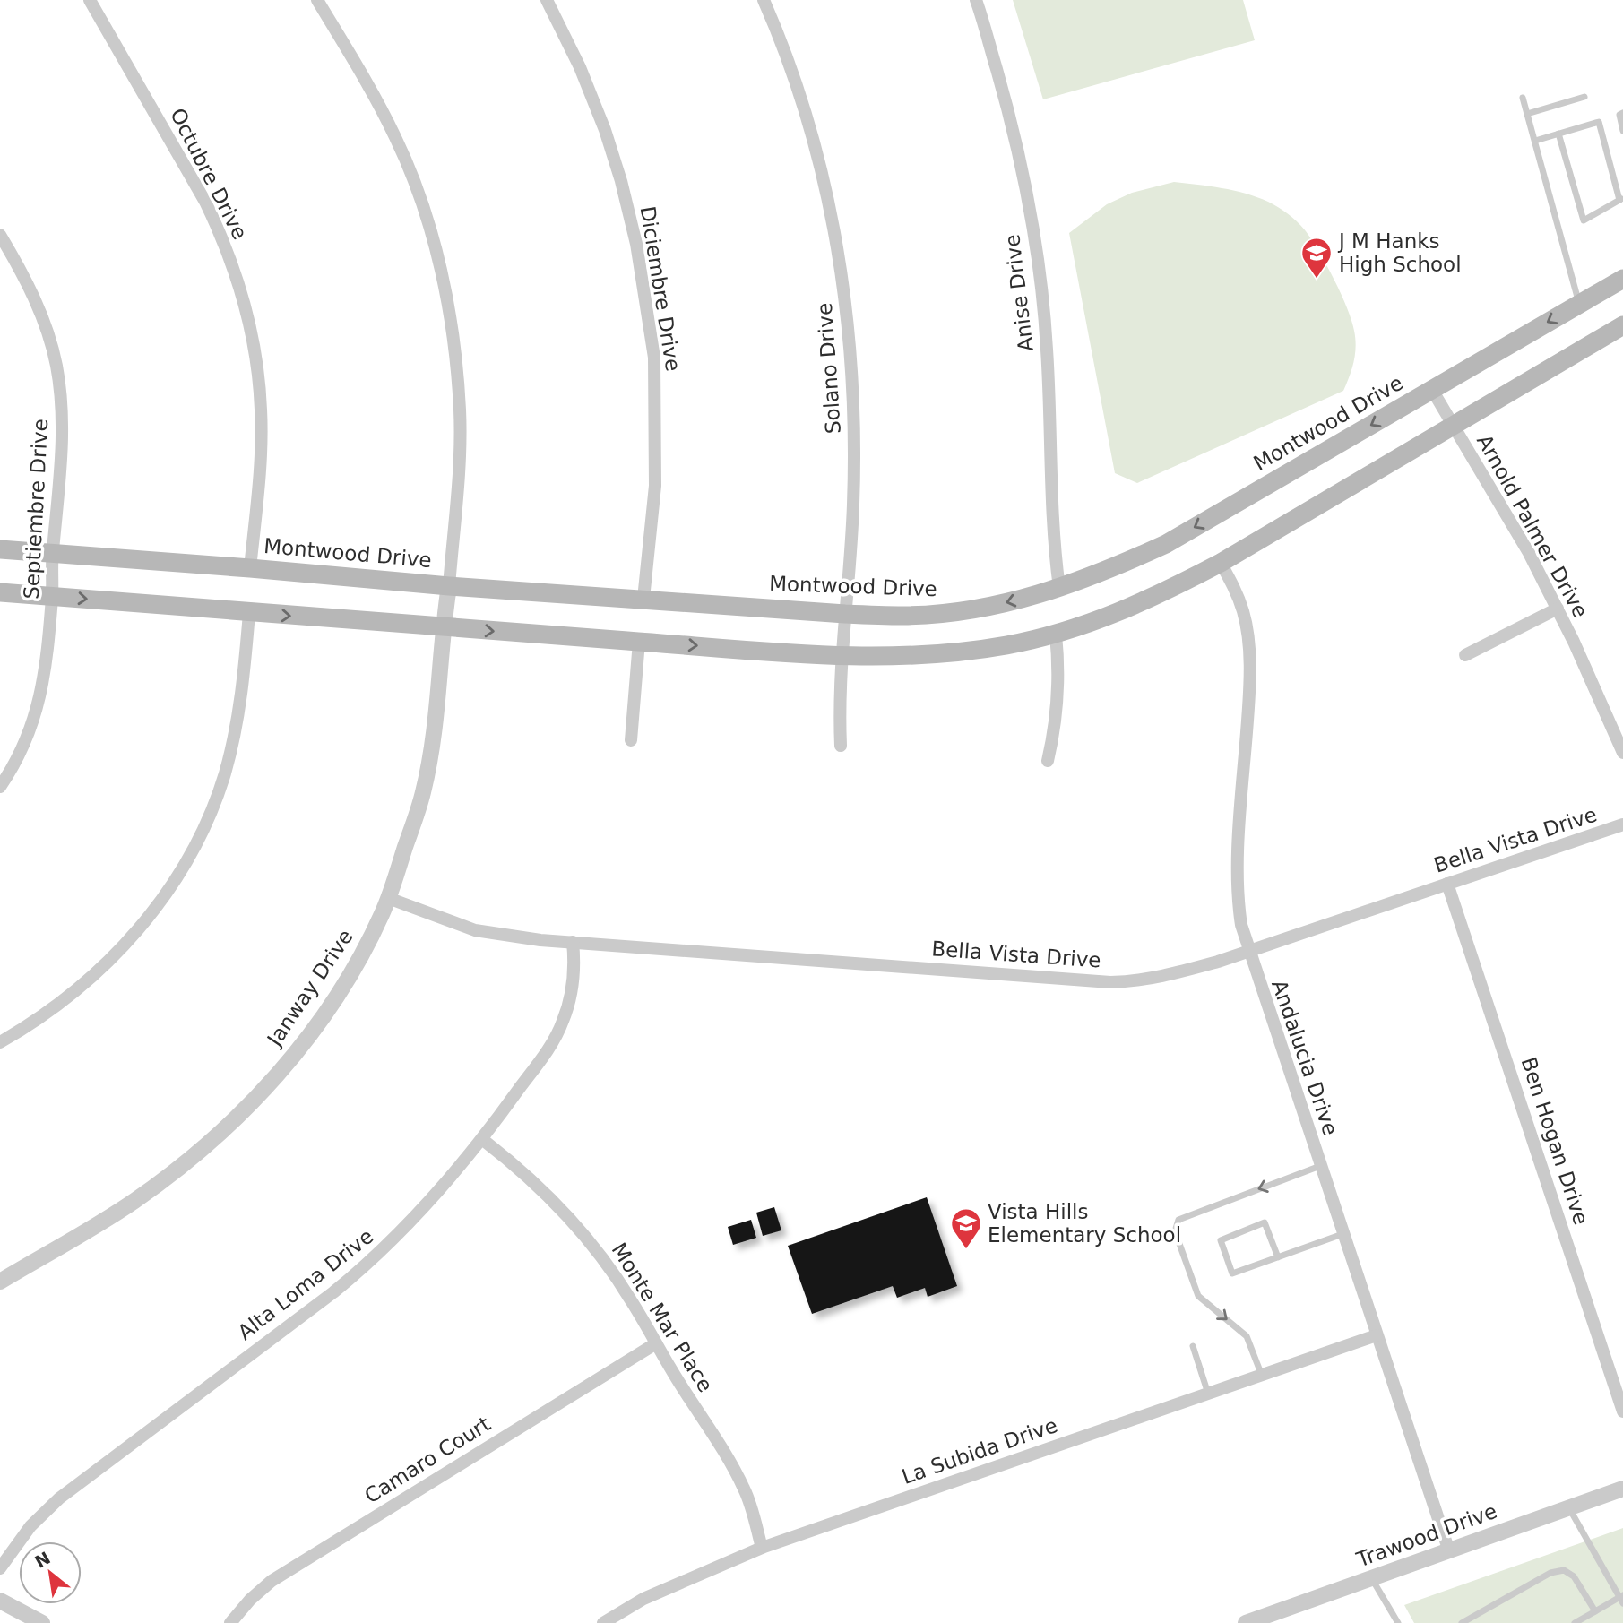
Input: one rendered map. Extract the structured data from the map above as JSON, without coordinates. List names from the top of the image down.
{
  "streets": {
    "main road": ["Montwood Drive"],
    "street": [
      "Octubre Drive",
      "Diciembre Drive",
      "Anise Drive",
      "Solano Drive",
      "Septiembre Drive",
      "Arnold Palmer Drive",
      "Bella Vista Drive",
      "Janway Drive",
      "Andalucia Drive",
      "Ben Hogan Drive",
      "Alta Loma Drive",
      "Monte Mar Place",
      "La Subida Drive",
      "Camaro Court",
      "Trawood Drive"
    ]
  },
  "crossings": [
    ["Octubre Drive", "Montwood Drive"],
    ["Diciembre Drive", "Montwood Drive"],
    ["Anise Drive", "Montwood Drive"],
    ["Solano Drive", "Montwood Drive"],
    ["Montwood Drive", "Septiembre Drive"],
    ["Montwood Drive", "Arnold Palmer Drive"],
    ["Montwood Drive", "Janway Drive"],
    ["Bella Vista Drive", "Janway Drive"],
    ["Bella Vista Drive", "Andalucia Drive"],
    ["Bella Vista Drive", "Ben Hogan Drive"],
    ["Bella Vista Drive", "Alta Loma Drive"],
    ["Andalucia Drive", "La Subida Drive"],
    ["Andalucia Drive", "Trawood Drive"],
    ["Alta Loma Drive", "Monte Mar Place"],
    ["Monte Mar Place", "La Subida Drive"],
    ["Monte Mar Place", "Camaro Court"]
  ],
  "places": {
    "school or university": ["J M Hanks High School", "Vista Hills Elementary School"]
  },
  "north": "top left"
}
